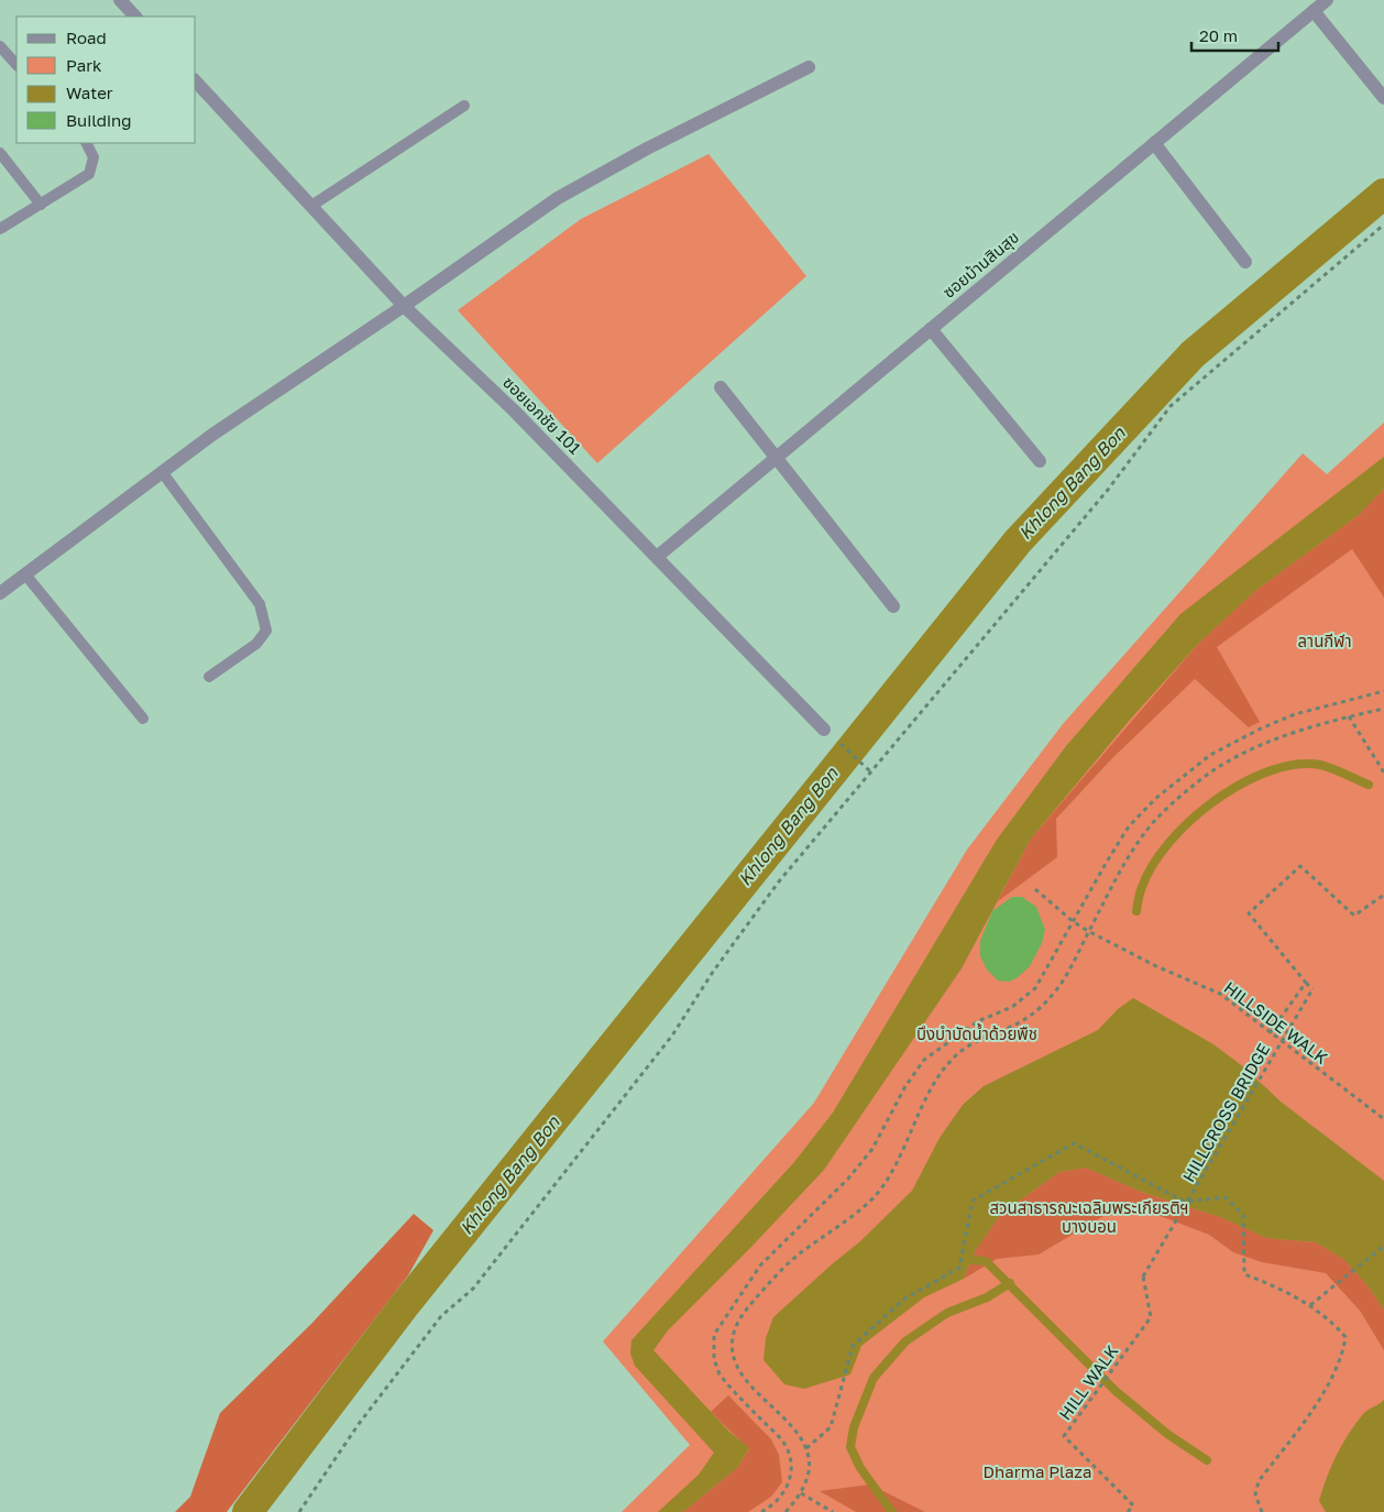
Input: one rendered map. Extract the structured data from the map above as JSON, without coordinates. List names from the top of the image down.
{
  "streets": {
    "street": ["ซอยบ้านสินสุข", "ซอยเอกชัย 101"],
    "path": ["HILLSIDE WALK", "HILLCROSS BRIDGE", "HILL WALK"]
  },
  "crossings": [
    ["ซอยบ้านสินสุข", "ซอยเอกชัย 101"],
    ["HILLCROSS BRIDGE", "HILL WALK"]
  ],
  "water": ["Khlong Bang Bon"],
  "parks": [
    "ลานกีฬา",
    "บึงบำบัดน้ำด้วยพืช",
    "สวนสาธารณะเฉลิมพระเกียรติฯ บางบอน",
    "Dharma Plaza"
  ],
  "legend": [
    "Road",
    "Park",
    "Water",
    "Building"
  ],
  "scale_bar": "20 m"
}
